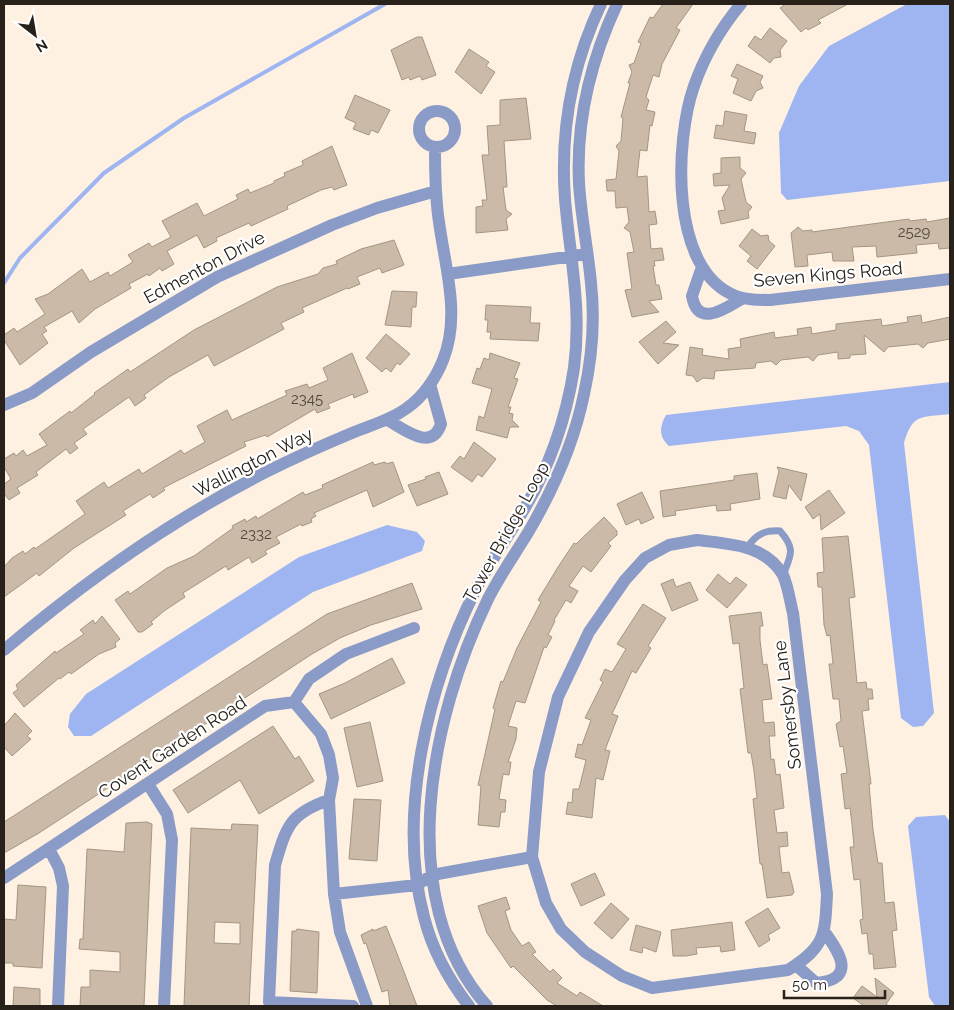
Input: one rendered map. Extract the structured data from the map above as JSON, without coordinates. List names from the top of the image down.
{
  "streets": {
    "street": [
      "Edmenton Drive",
      "Seven Kings Road",
      "Wallington Way",
      "Tower Bridge Loop",
      "Somersby Lane",
      "Covent Garden Road"
    ]
  },
  "crossings": [
    ["Edmenton Drive", "Wallington Way"]
  ],
  "house_numbers": ["2529", "2345", "2332"],
  "scale_bar": "50 m",
  "north": "bottom right"
}
